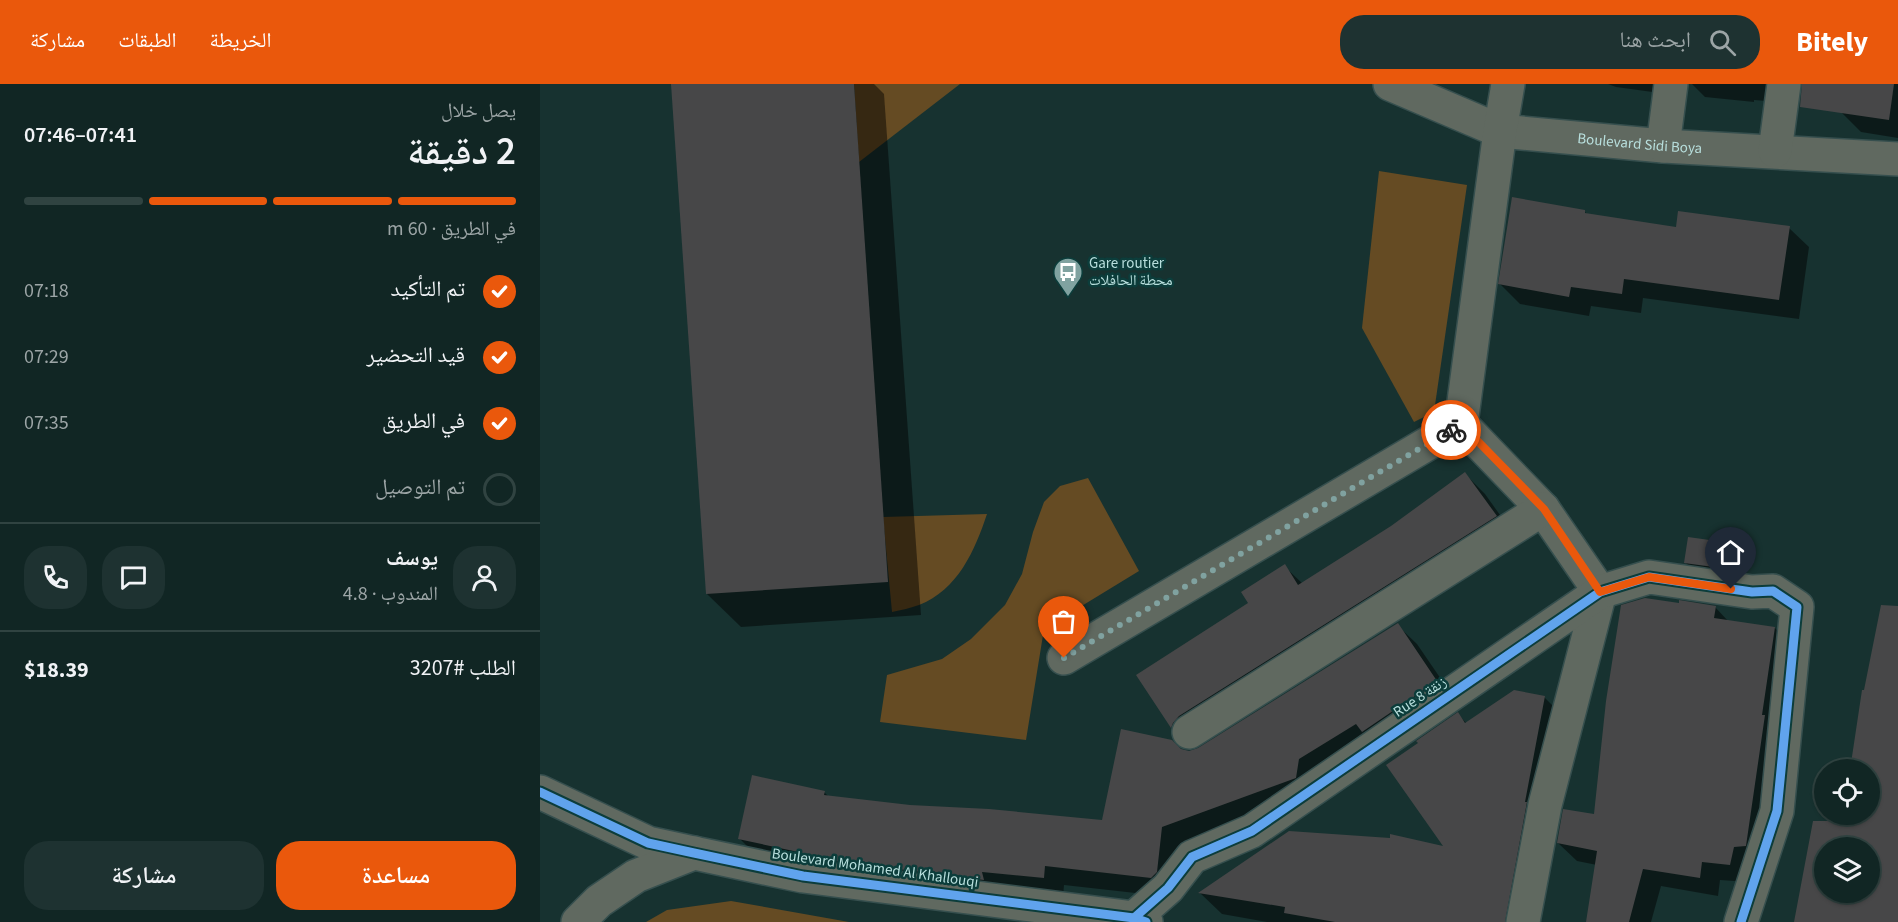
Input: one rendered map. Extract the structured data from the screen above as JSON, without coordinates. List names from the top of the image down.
{
  "streets": {
    "street": ["Boulevard Sidi Boya", "Rue 8 زنقة", "Boulevard Mohamed Al Khallouqi"]
  },
  "crossings": [
    ["Rue 8 زنقة", "Boulevard Mohamed Al Khallouqi"]
  ],
  "places": {
    "bus stop": ["Gare routier محطة الحافلات"]
  },
  "page": {
    "header": "Bitely",
    "search": "ابحث هنا",
    "nav": ["الخريطة", "الطبقات", "مشاركة"],
    "heading": ["2 دقيقة", "يصل خلال", "07:41–07:46"],
    "panel": [
      "يوسف",
      "المندوب · 4.8",
      "الطلب #3207",
      "$18.39"
    ],
    "bar": "في الطريق · 60 m",
    "list": [
      ["تم التأكيد", "07:18"],
      ["قيد التحضير", "07:29"],
      ["في الطريق", "07:35"],
      "تم التوصيل"
    ],
    "buttons": ["مساعدة", "مشاركة"]
  }
}
